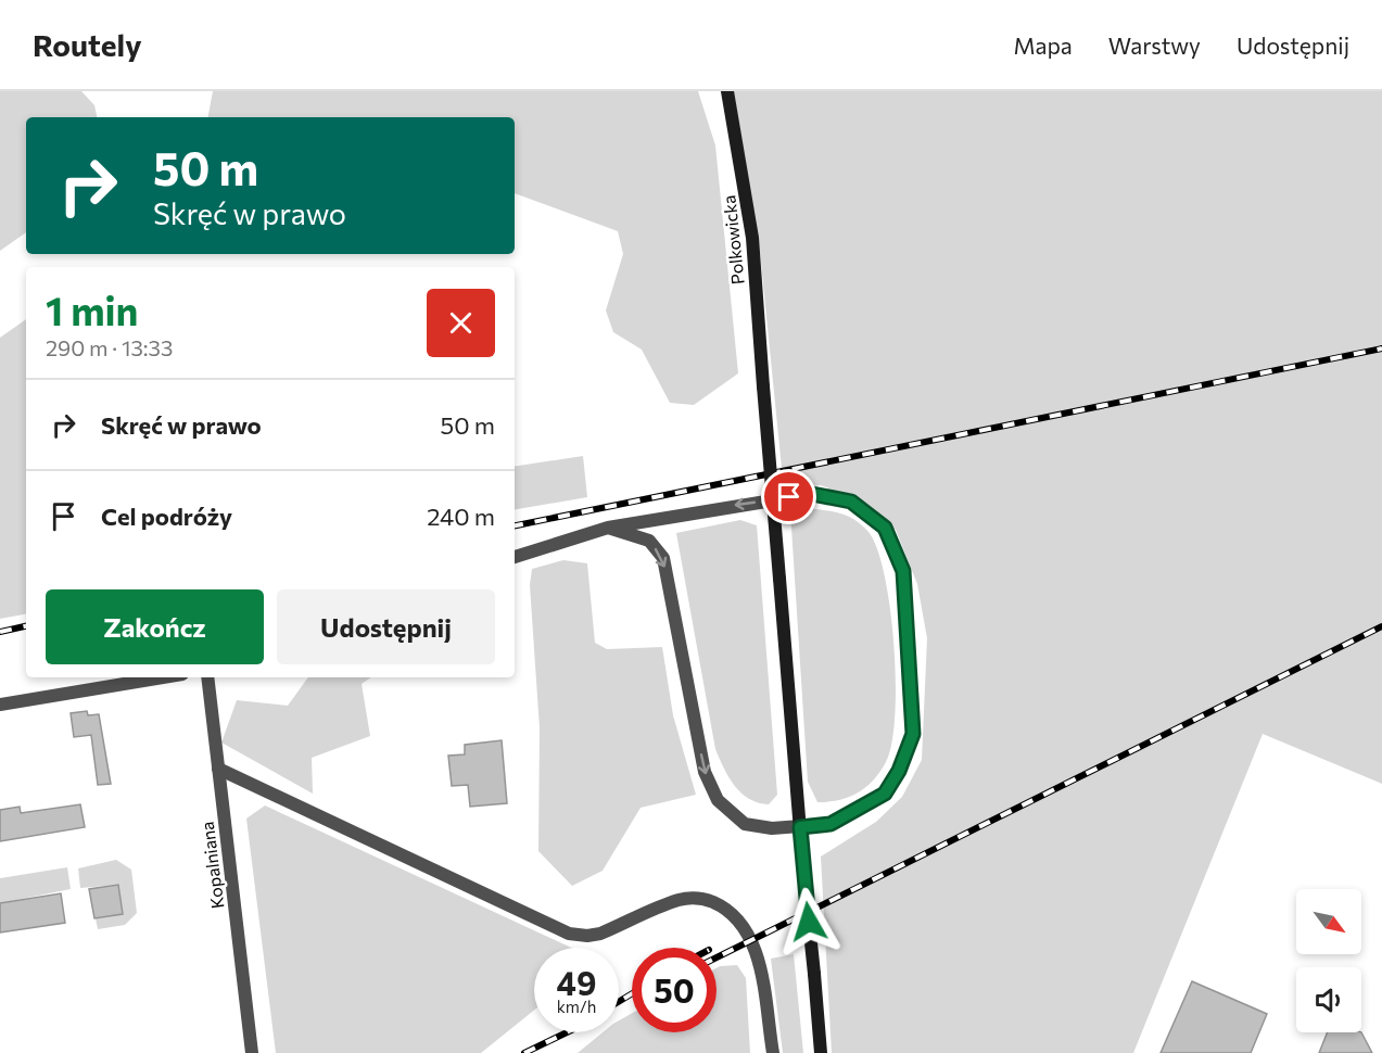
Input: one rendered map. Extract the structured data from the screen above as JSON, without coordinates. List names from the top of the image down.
{
  "streets": {
    "main road": ["Polkowicka"],
    "street": ["Kopalniana"]
  },
  "north": "bottom right",
  "page": {
    "header": "Routely",
    "nav": ["Mapa", "Warstwy", "Udostępnij"],
    "turn": ["50 m", "Skręć w prawo"],
    "heading": ["1 min", "290 m · 13:33"],
    "list": [
      {
        "name": "Skręć w prawo",
        "value": "50 m"
      },
      {
        "name": "Cel podróży",
        "value": "240 m"
      }
    ],
    "buttons": ["Zakończ", "Udostępnij"],
    "speed": "49 km/h",
    "limit": "50"
  }
}
